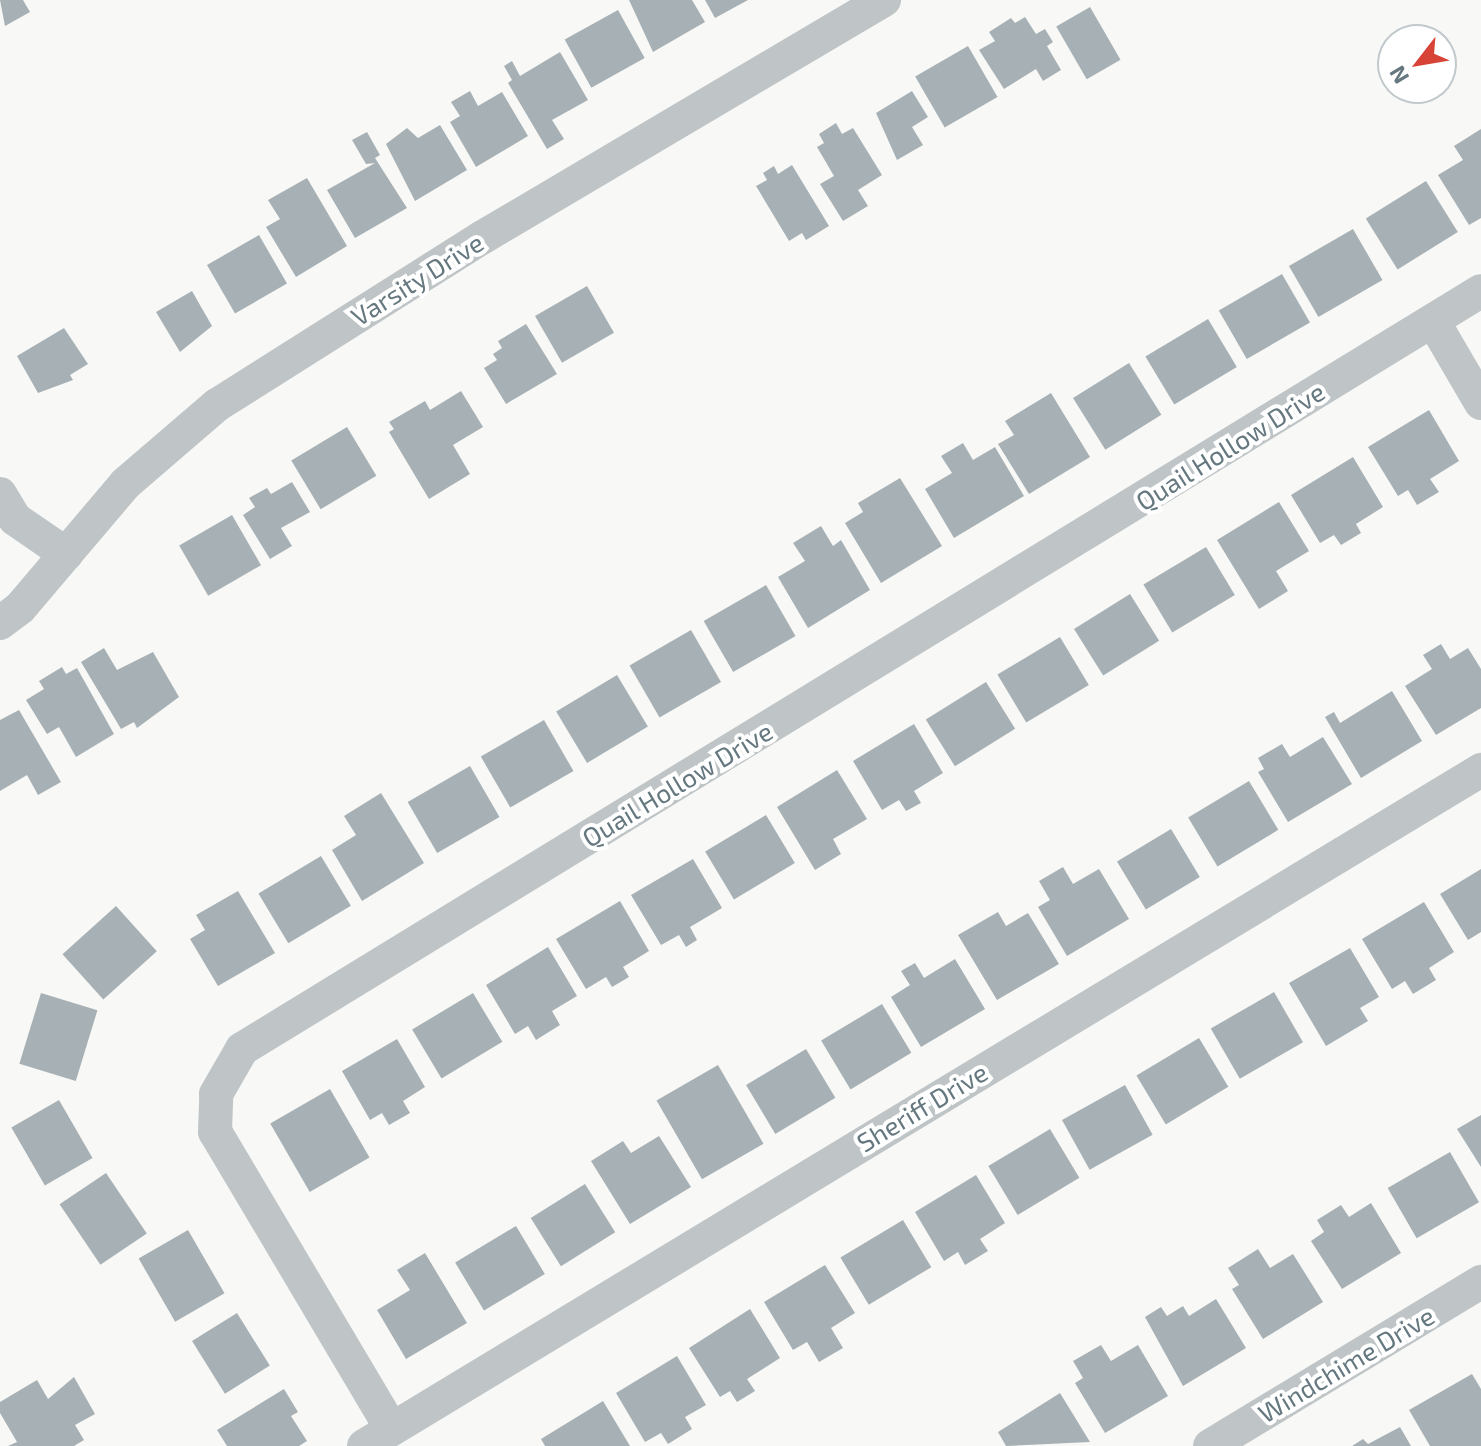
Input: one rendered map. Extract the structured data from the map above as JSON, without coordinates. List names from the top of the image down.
{
  "streets": {
    "street": [
      "Varsity Drive",
      "Quail Hollow Drive",
      "Sheriff Drive",
      "Windchime Drive"
    ]
  },
  "crossings": [
    ["Quail Hollow Drive", "Sheriff Drive"]
  ],
  "north": "bottom left"
}
